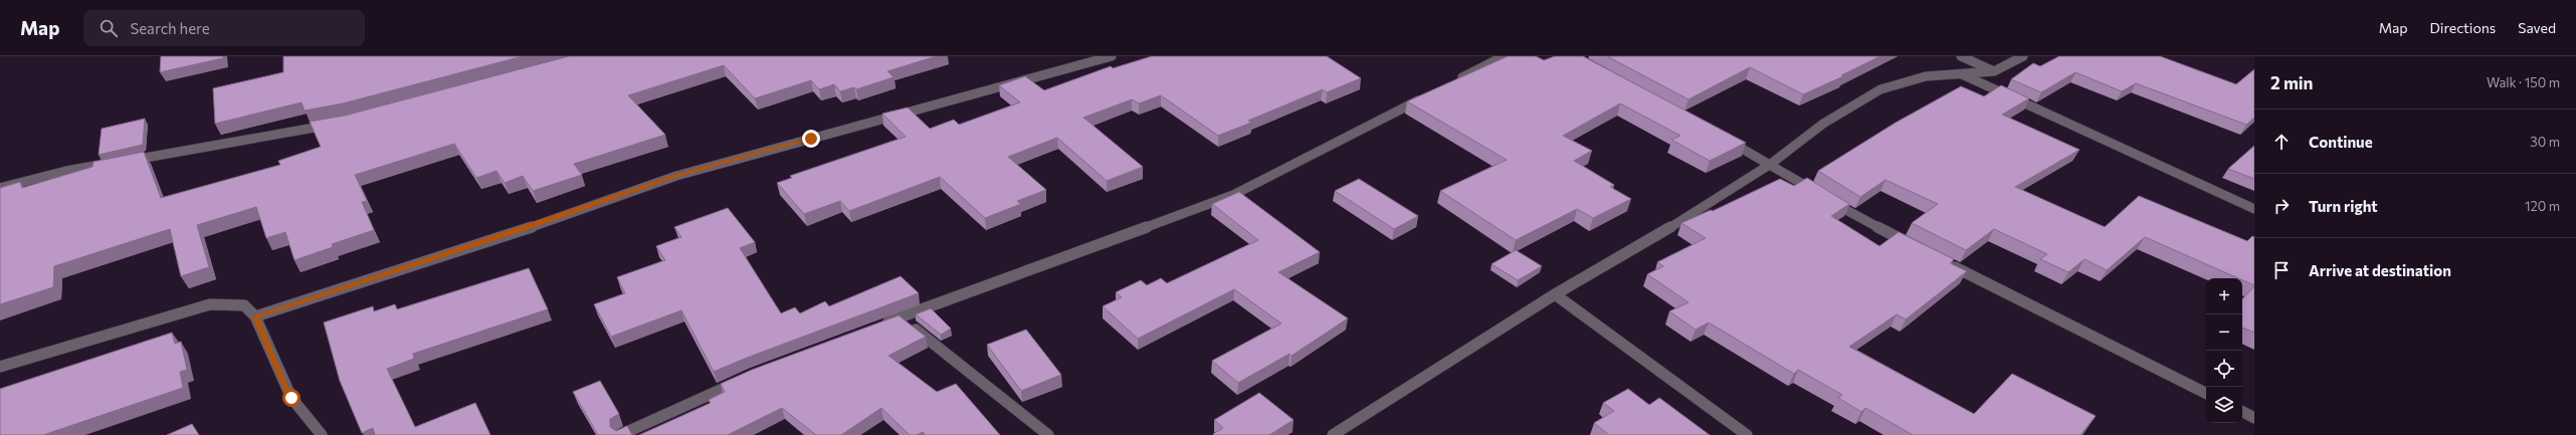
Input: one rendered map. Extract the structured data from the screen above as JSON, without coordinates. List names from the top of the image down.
{
  "page": {
    "header": "Map",
    "search": "Search here",
    "nav": ["Map", "Directions", "Saved"],
    "heading": ["2 min", "Walk · 150 m"],
    "list": [
      ["Continue", "30 m"],
      ["Turn right", "120 m"],
      "Arrive at destination"
    ],
    "map_buttons": ["+", "−"]
  }
}
